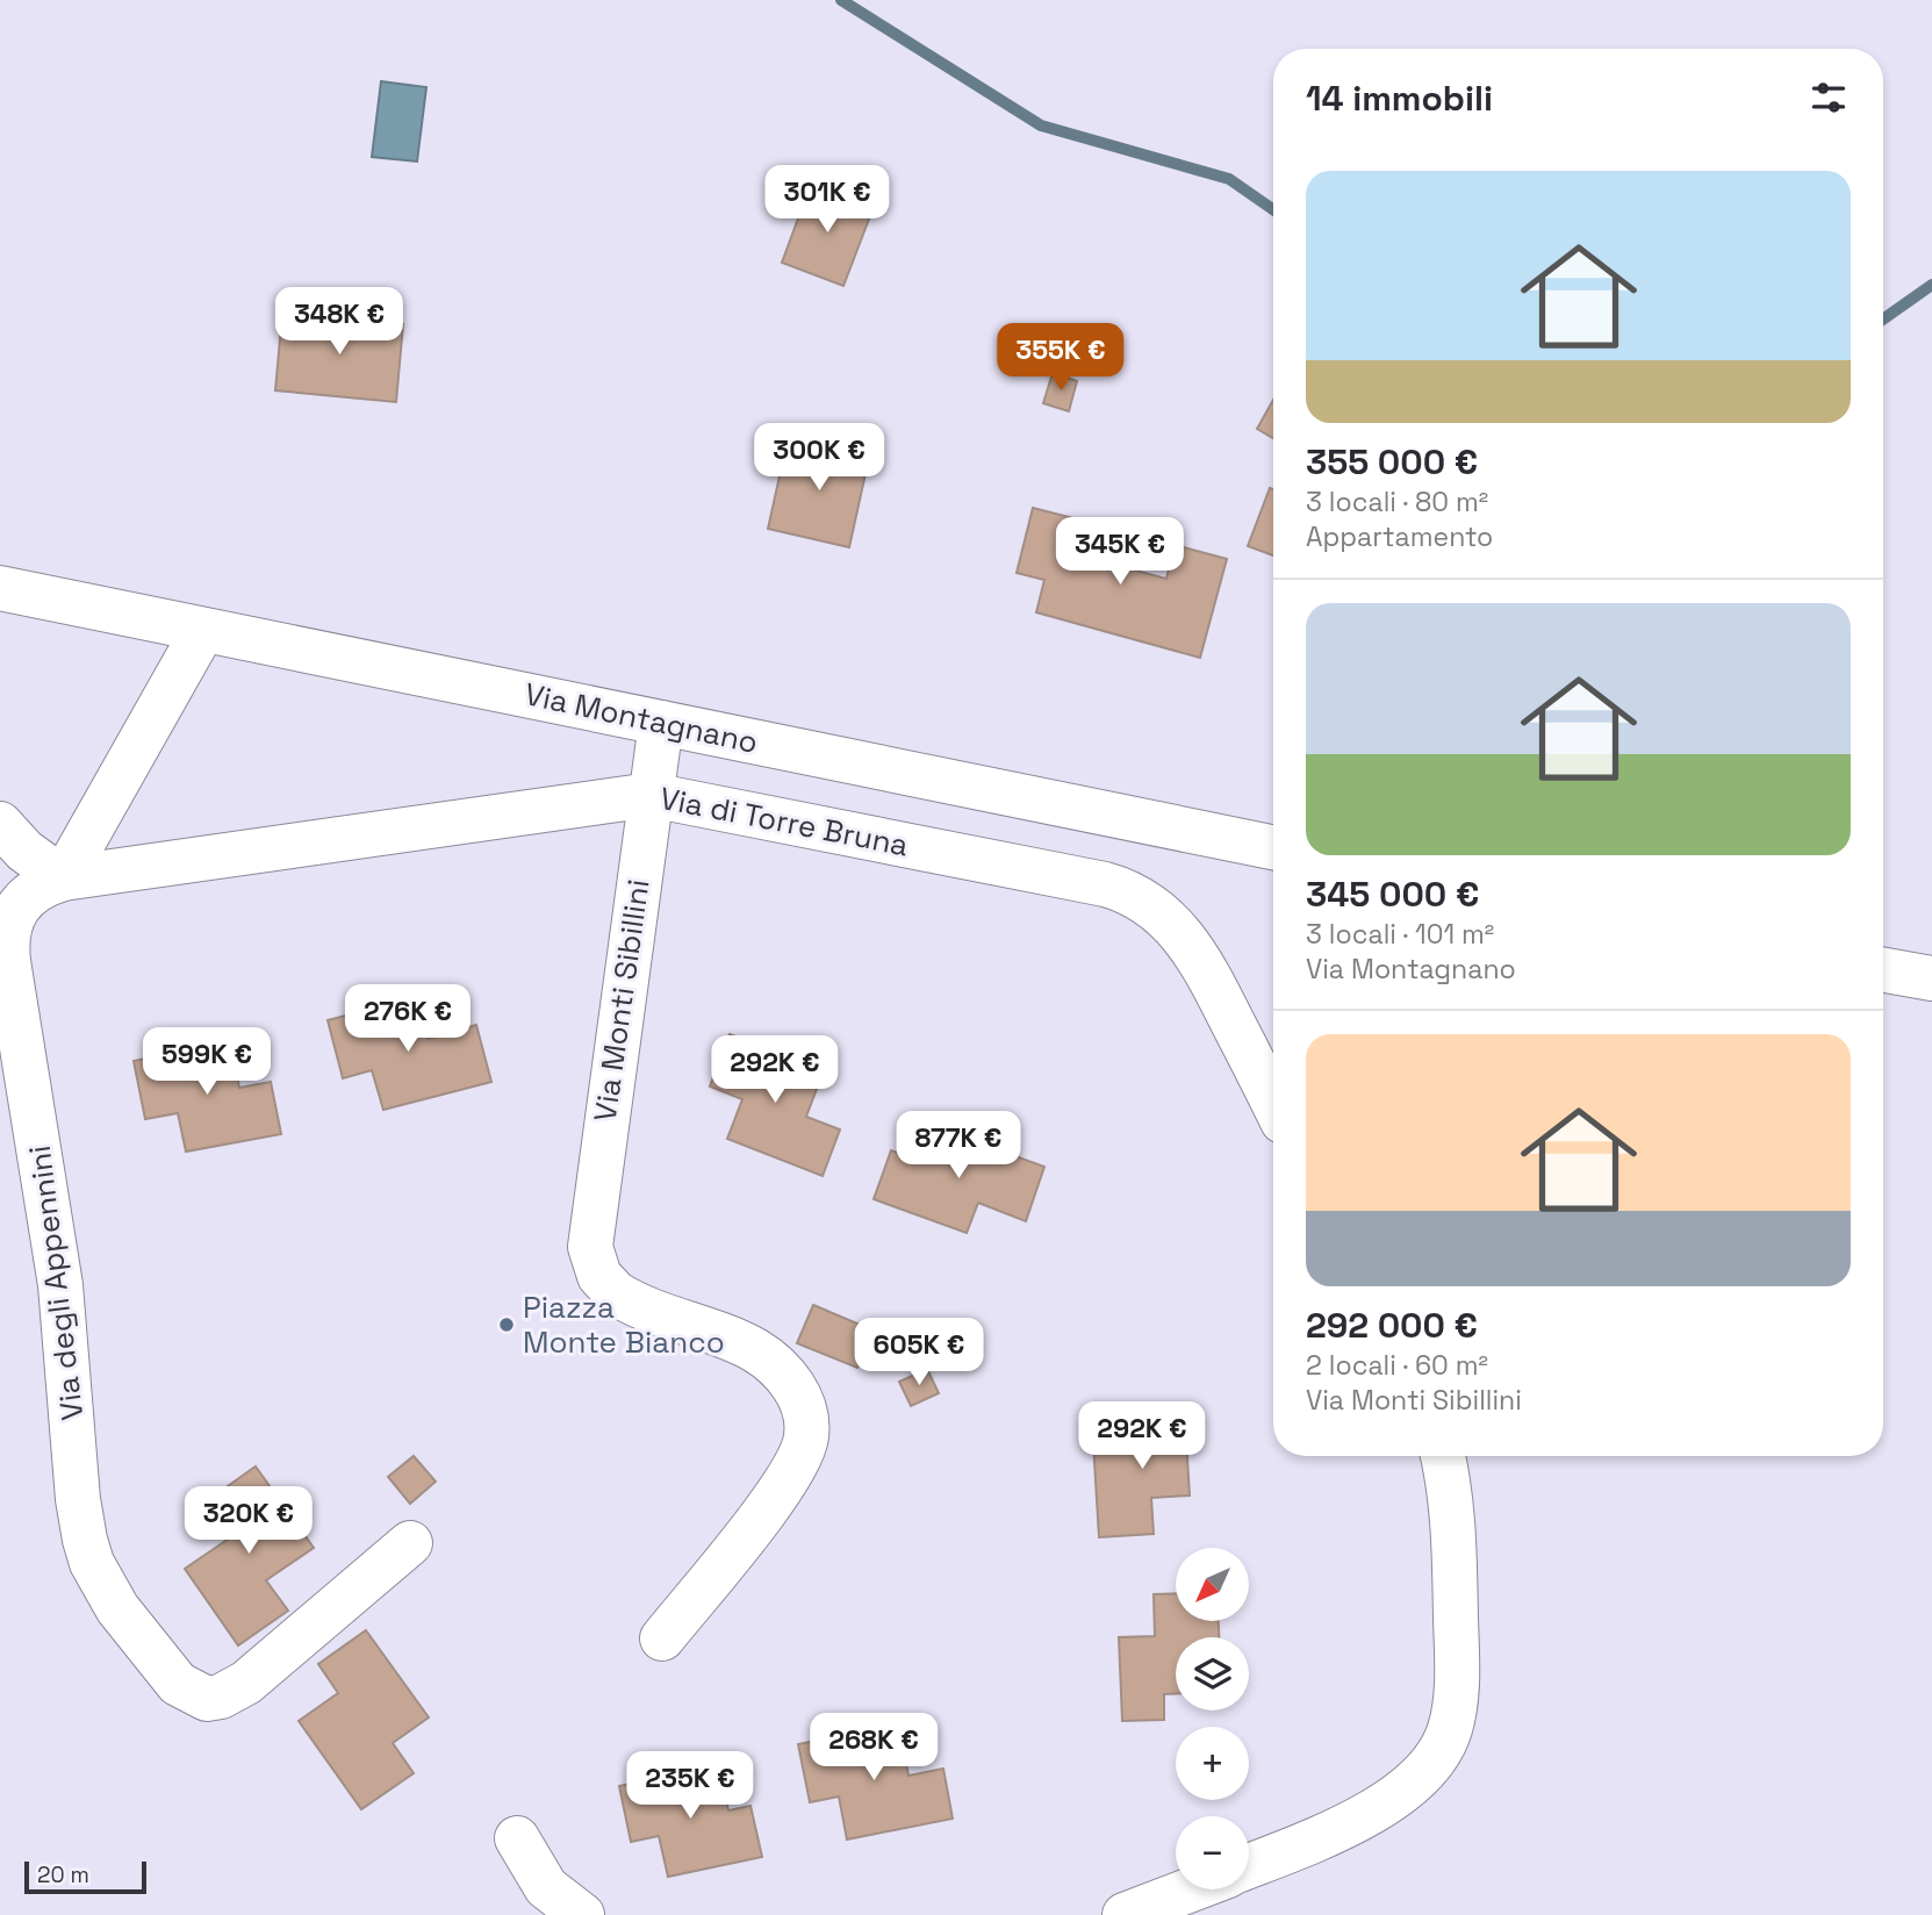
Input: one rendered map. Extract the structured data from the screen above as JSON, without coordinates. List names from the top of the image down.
{
  "streets": {
    "street": [
      "Via Montagnano",
      "Via di Torre Bruna",
      "Via Monti Sibillini",
      "Via degli Appennini"
    ]
  },
  "crossings": [
    ["Via Montagnano", "Via Monti Sibillini"],
    ["Via di Torre Bruna", "Via Monti Sibillini"],
    ["Via di Torre Bruna", "Via degli Appennini"]
  ],
  "places": ["Piazza Monte Bianco"],
  "scale_bar": "20 m",
  "north": "bottom left",
  "page": {
    "heading": "14 immobili",
    "list": [
      {
        "name": "355 000 €",
        "note": "3 locali · 80 m² · Appartamento"
      },
      {
        "name": "345 000 €",
        "note": "3 locali · 101 m² · Via Montagnano"
      },
      {
        "name": "292 000 €",
        "note": "2 locali · 60 m² · Via Monti Sibillini"
      }
    ],
    "price": [
      "301K €",
      "348K €",
      "355K €",
      "300K €",
      "345K €",
      "276K €",
      "599K €",
      "292K €",
      "877K €",
      "605K €",
      "292K €",
      "320K €",
      "268K €",
      "235K €"
    ],
    "map_buttons": ["+", "−"],
    "scale": "20 m"
  }
}
